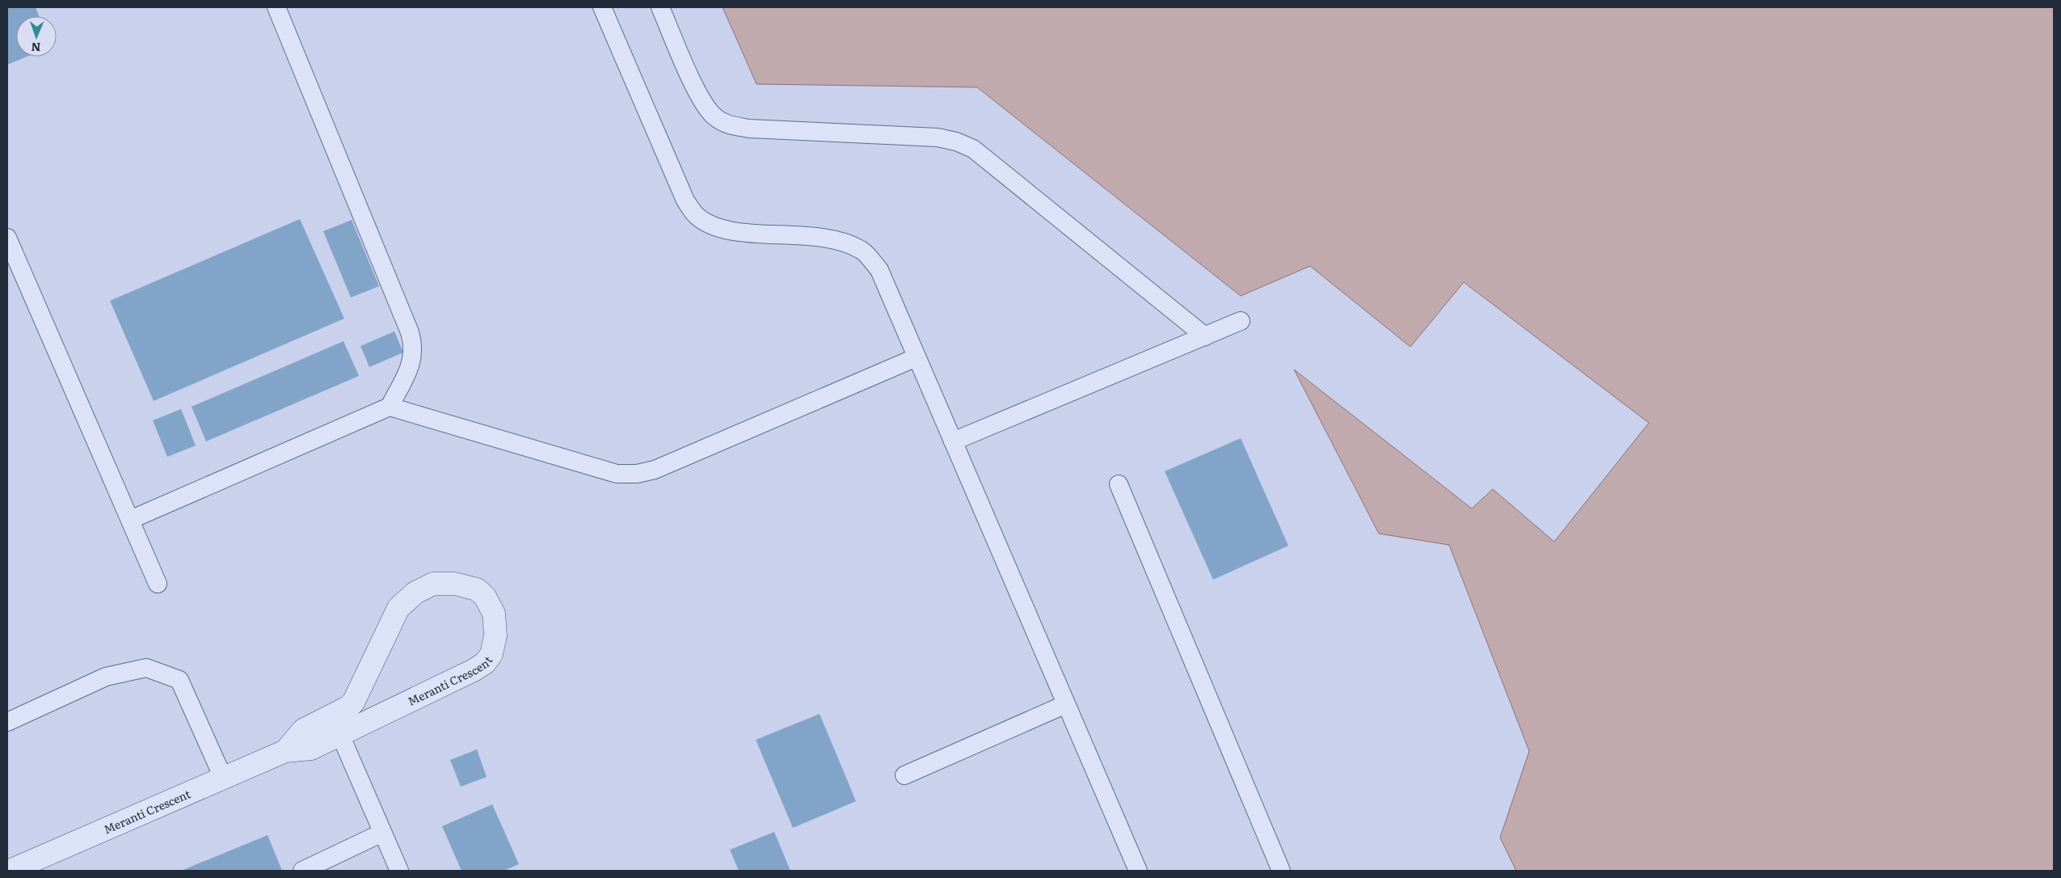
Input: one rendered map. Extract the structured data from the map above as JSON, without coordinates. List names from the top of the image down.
{
  "streets": {
    "street": ["Meranti Crescent"]
  },
  "north": "bottom"
}
